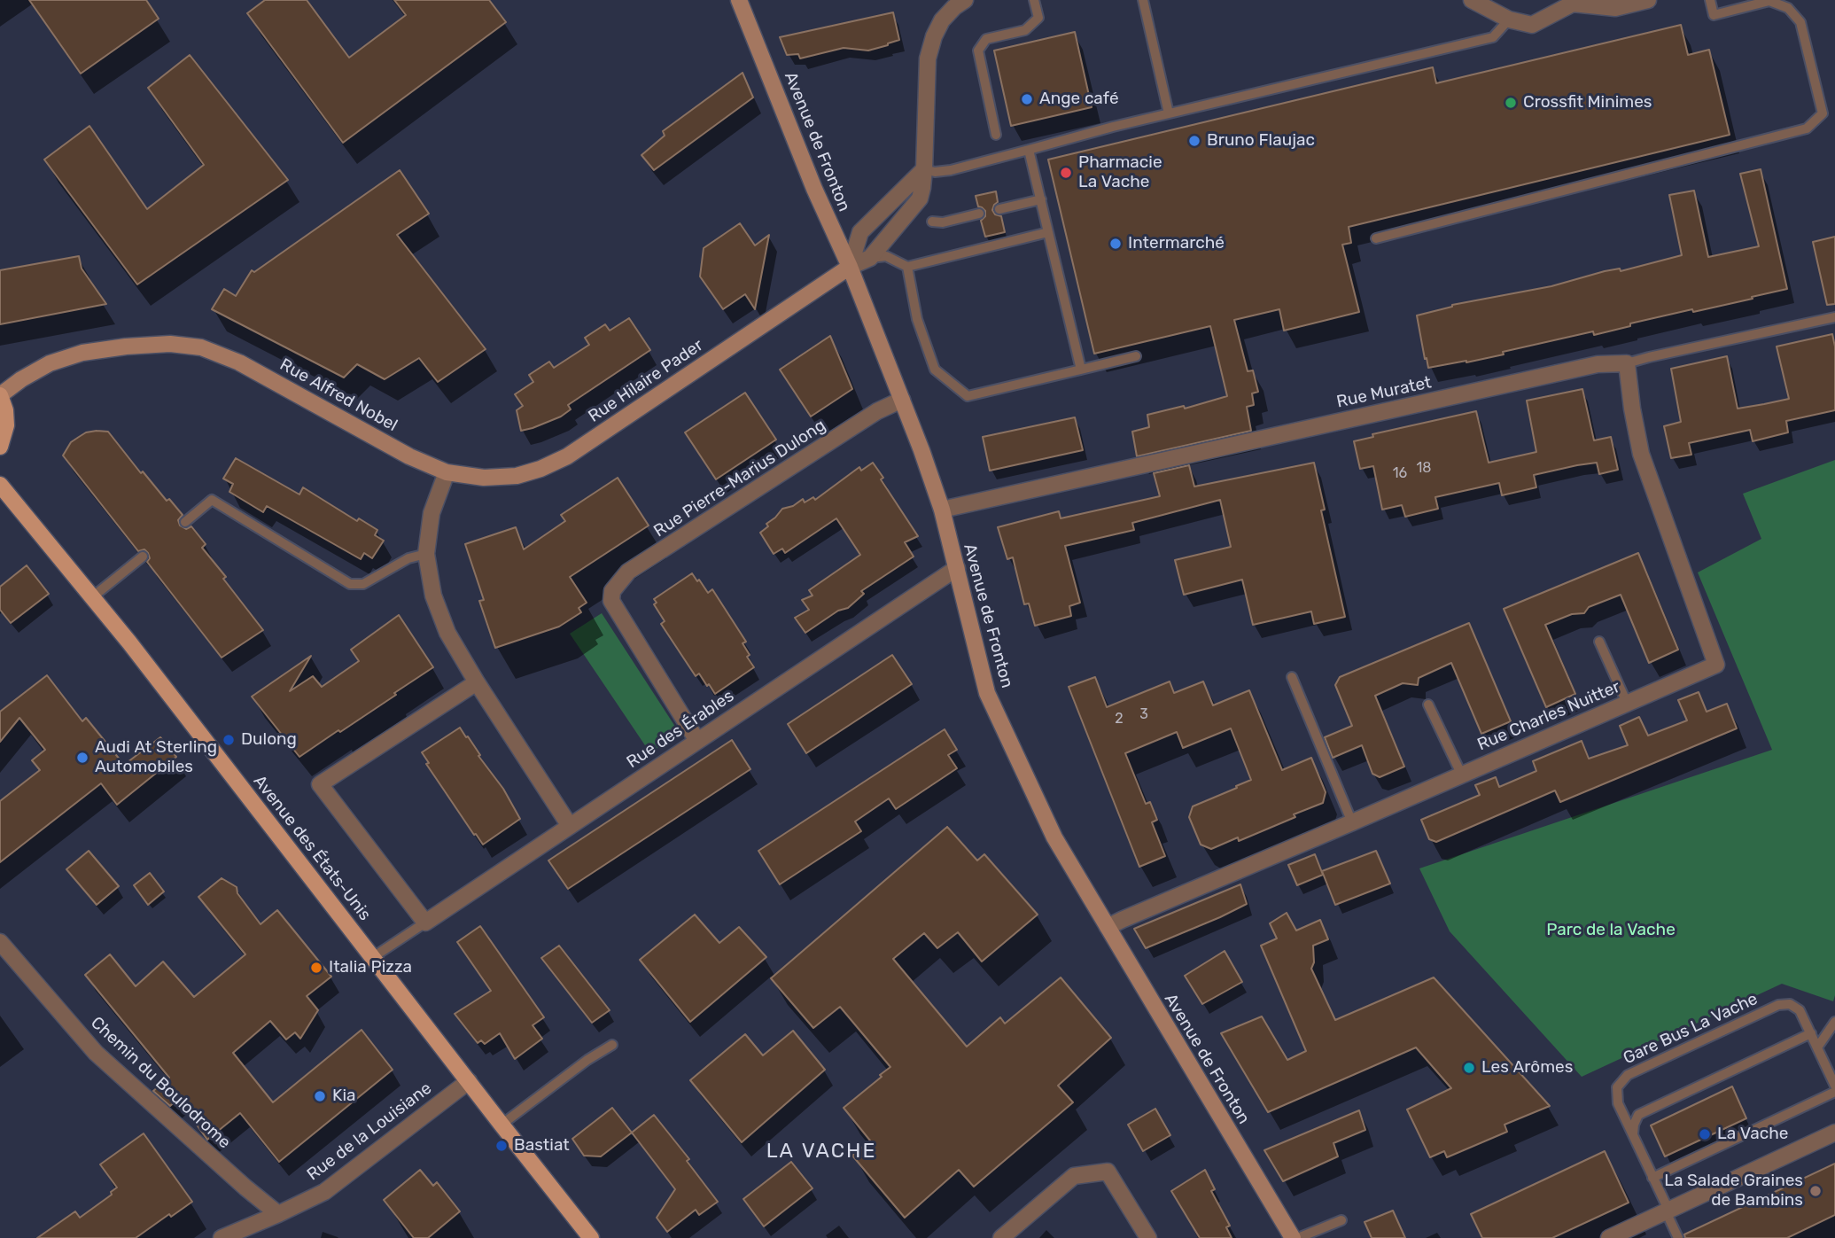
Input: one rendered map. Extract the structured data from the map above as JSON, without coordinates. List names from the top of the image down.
{
  "streets": {
    "main road": ["Avenue des États-Unis"],
    "street": [
      "Avenue de Fronton",
      "Rue Hilaire Pader",
      "Rue Muratet",
      "Rue Alfred Nobel",
      "Rue Pierre-Marius Dulong",
      "Rue Charles Nuitter",
      "Rue des Érables",
      "Chemin du Boulodrome",
      "Rue de la Louisiane"
    ],
    "lane": ["Gare Bus La Vache"]
  },
  "crossings": [
    ["Avenue de Fronton", "Rue Hilaire Pader"],
    ["Avenue de Fronton", "Rue Muratet"],
    ["Avenue de Fronton", "Rue Pierre-Marius Dulong"],
    ["Avenue de Fronton", "Rue Charles Nuitter"],
    ["Avenue de Fronton", "Rue des Érables"],
    ["Rue Hilaire Pader", "Rue Alfred Nobel"],
    ["Rue Muratet", "Rue Charles Nuitter"],
    ["Rue Pierre-Marius Dulong", "Rue des Érables"],
    ["Avenue des États-Unis", "Rue de la Louisiane"],
    ["Chemin du Boulodrome", "Rue de la Louisiane"]
  ],
  "districts": ["LA VACHE"],
  "parks": ["Parc de la Vache"],
  "places": [
    "Ange café",
    "Crossfit Minimes",
    "Bruno Flaujac",
    "Pharmacie La Vache",
    "Intermarché",
    "Dulong",
    "Audi At Sterling Automobiles",
    "Italia Pizza",
    "Les Arômes",
    "Kia",
    "La Vache",
    "Bastiat",
    "La Salade Graines de Bambins"
  ],
  "house_numbers": [
    "18",
    "16",
    "3",
    "2"
  ]
}
